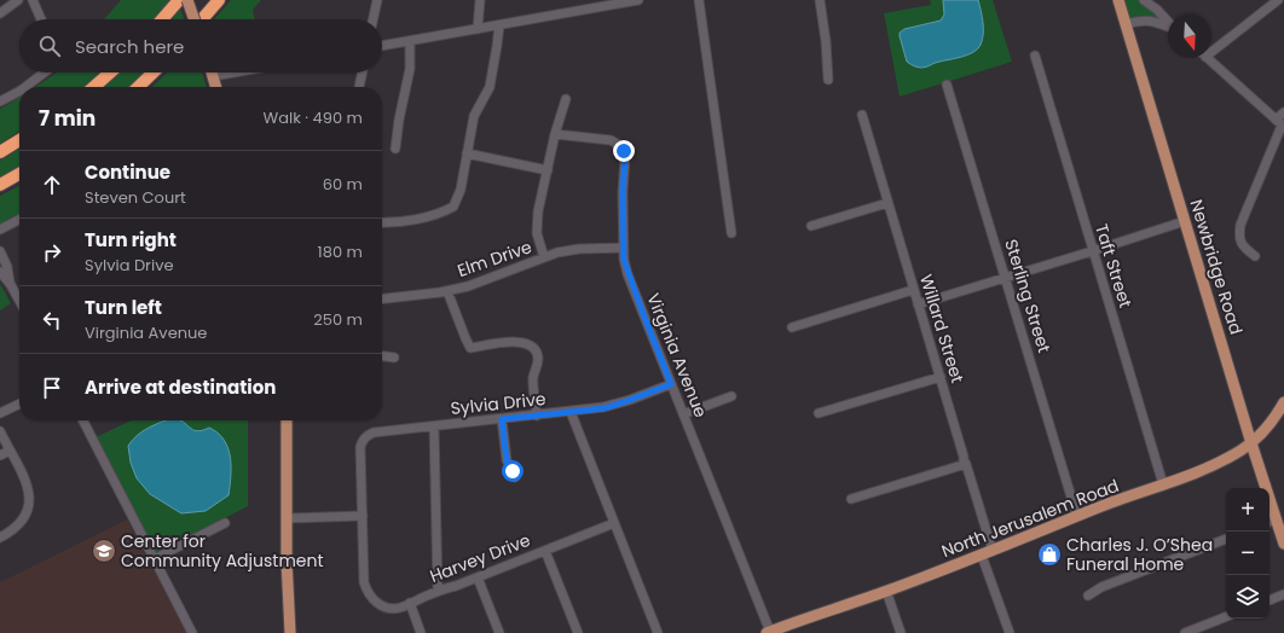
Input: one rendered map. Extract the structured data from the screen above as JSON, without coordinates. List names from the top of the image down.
{
  "streets": {
    "main road": ["Newbridge Road", "North Jerusalem Road"],
    "street": [
      "Elm Drive",
      "Taft Street",
      "Sterling Street",
      "Willard Street",
      "Virginia Avenue",
      "Sylvia Drive",
      "Harvey Drive"
    ]
  },
  "crossings": [
    ["Elm Drive", "Virginia Avenue"],
    ["Taft Street", "North Jerusalem Road"],
    ["Newbridge Road", "North Jerusalem Road"],
    ["Sterling Street", "North Jerusalem Road"],
    ["Willard Street", "North Jerusalem Road"],
    ["Virginia Avenue", "Sylvia Drive"],
    ["Virginia Avenue", "North Jerusalem Road"],
    ["Sylvia Drive", "Harvey Drive"]
  ],
  "places": {
    "school or university": ["Center for Community Adjustment"],
    "shop": ["Charles J. O’Shea Funeral Home"]
  },
  "north": "bottom",
  "page": {
    "search": "Search here",
    "heading": ["7 min", "Walk · 490 m"],
    "list": [
      ["Continue", "Steven Court", "60 m"],
      ["Turn right", "Sylvia Drive", "180 m"],
      ["Turn left", "Virginia Avenue", "250 m"],
      "Arrive at destination"
    ],
    "map_buttons": ["+", "−"]
  }
}
